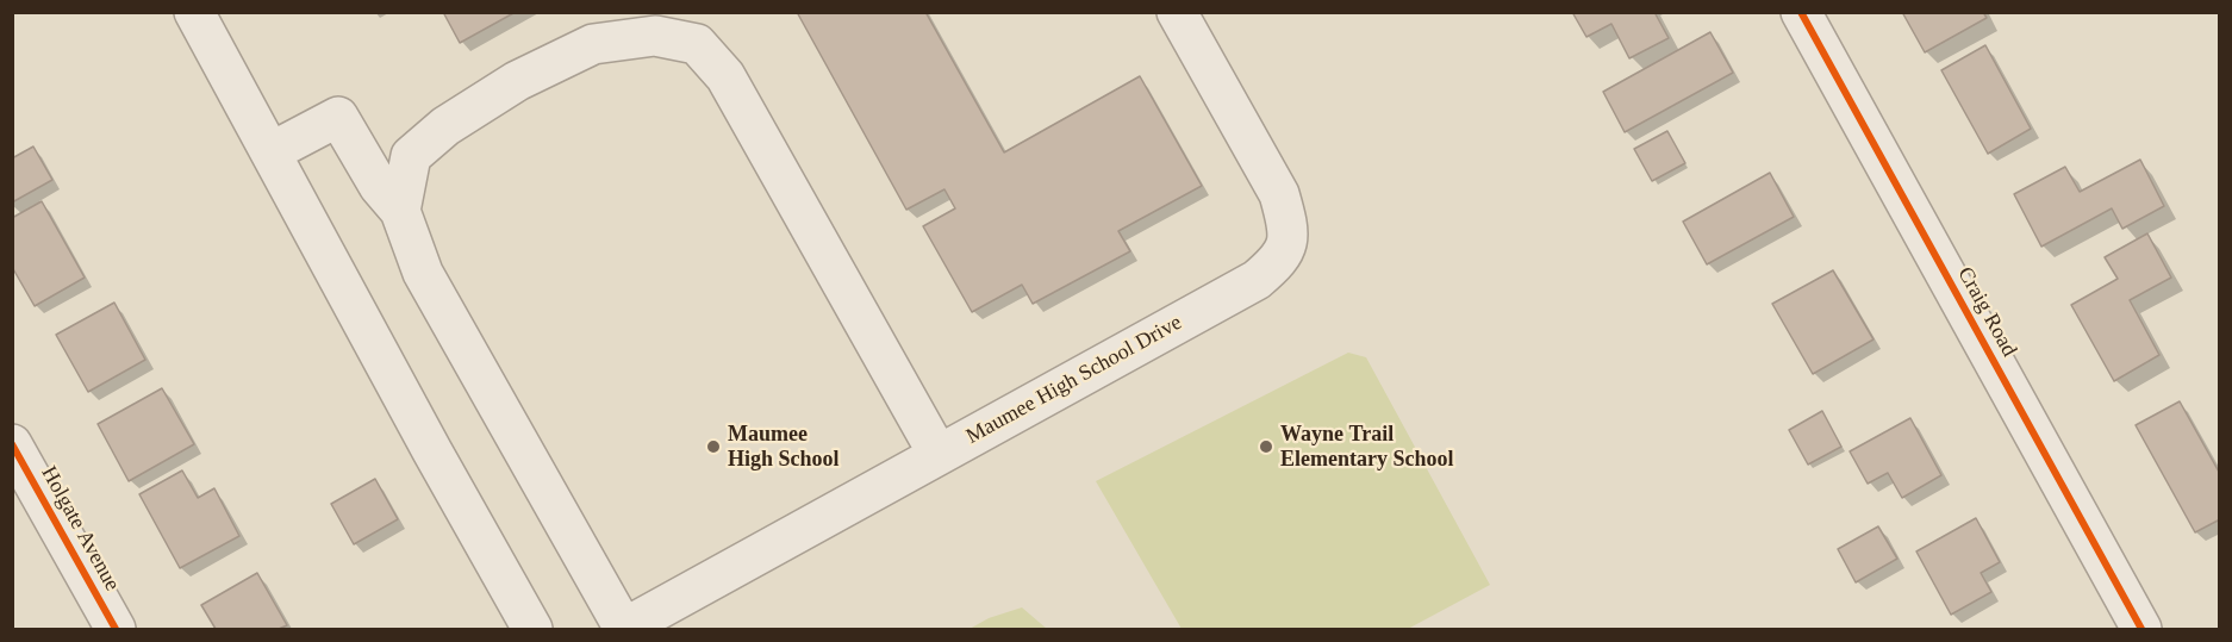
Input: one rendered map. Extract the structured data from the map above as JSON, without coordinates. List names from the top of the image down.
{
  "streets": {
    "street": ["Craig Road", "Maumee High School Drive", "Holgate Avenue"]
  },
  "places": ["Maumee High School", "Wayne Trail Elementary School"]
}
